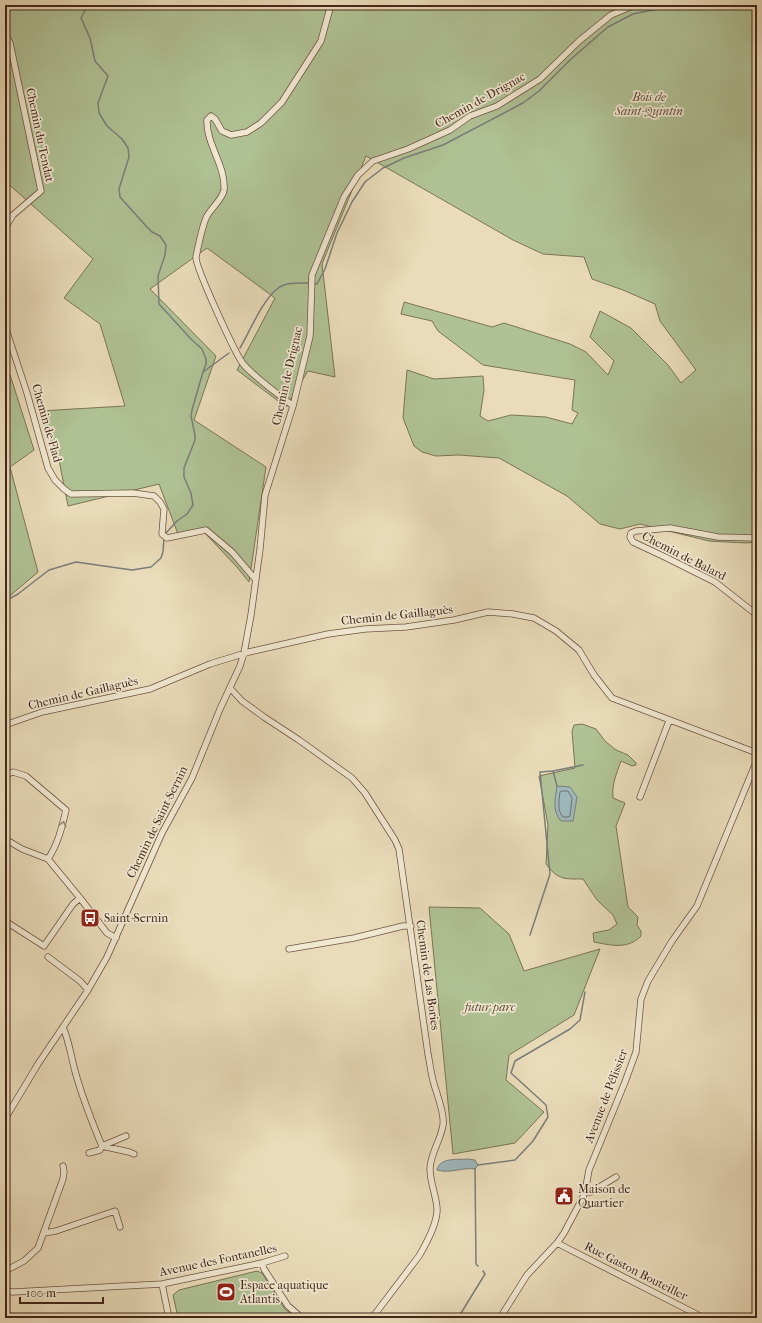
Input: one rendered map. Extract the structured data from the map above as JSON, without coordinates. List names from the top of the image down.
{
  "streets": {
    "street": [
      "Chemin de Drignac",
      "Chemin du Tendat",
      "Chemin de Flad",
      "Chemin de Balard",
      "Chemin de Gaillaguès",
      "Chemin de Saint-Sernin",
      "Chemin de Las Bories",
      "Avenue de Pélissier",
      "Avenue des Fontanelles",
      "Rue Gaston Bouteiller"
    ]
  },
  "crossings": [
    ["Chemin de Drignac", "Chemin de Flad"],
    ["Chemin de Drignac", "Chemin de Gaillaguès"],
    ["Chemin de Drignac", "Chemin de Saint-Sernin"],
    ["Chemin de Gaillaguès", "Chemin de Saint-Sernin"],
    ["Chemin de Saint-Sernin", "Chemin de Las Bories"],
    ["Avenue de Pélissier", "Rue Gaston Bouteiller"]
  ],
  "parks": ["Bois de Saint-Quintin", "futur parc"],
  "places": {
    "bus stop": ["Saint-Sernin"],
    "public building": ["Maison de Quartier"],
    "sports": ["Espace aquatique Atlantis"]
  },
  "scale_bar": "100 m"
}
